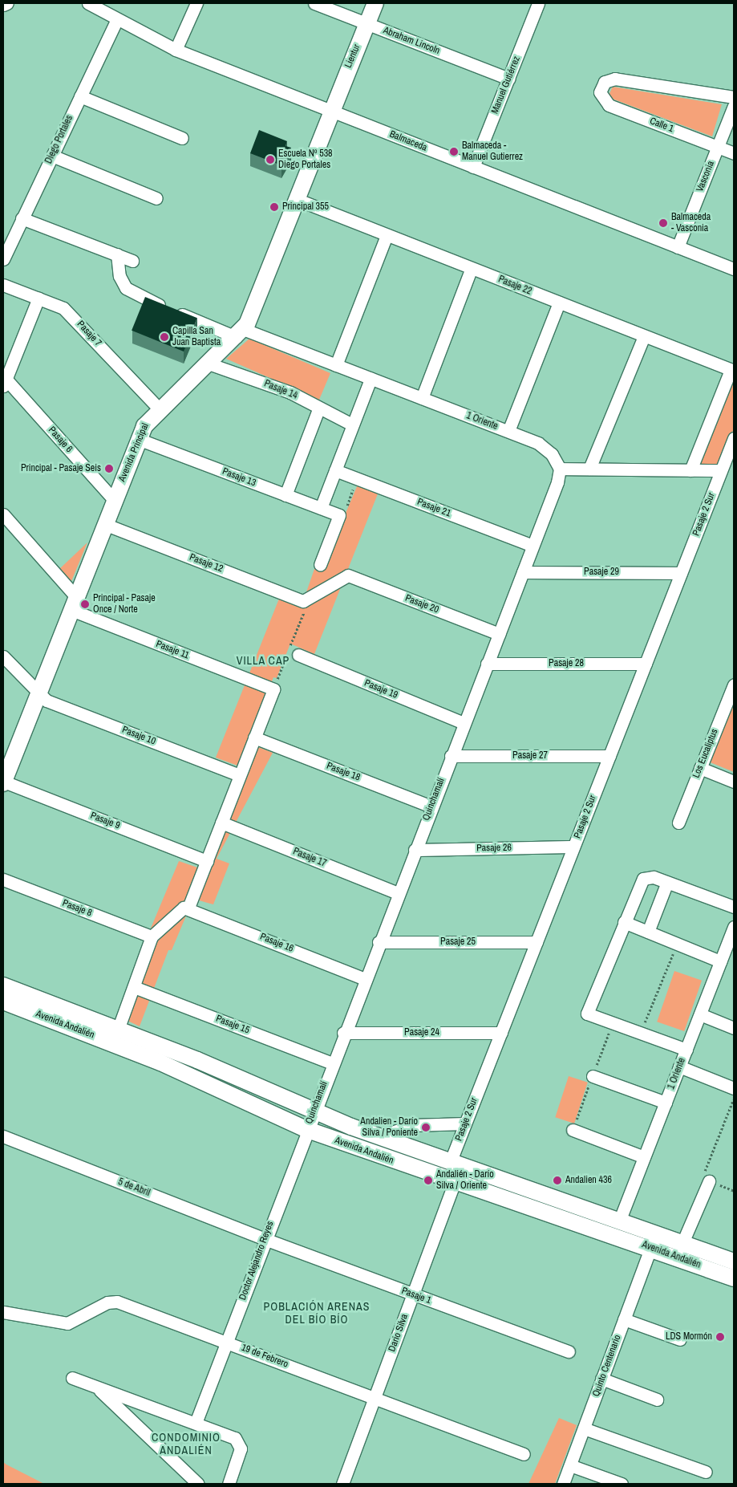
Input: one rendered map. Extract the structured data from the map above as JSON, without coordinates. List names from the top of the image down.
{
  "streets": {
    "main road": ["Lientur", "Avenida Principal", "Avenida Andalién"],
    "street": [
      "Abraham Lincoln",
      "Manuel Gutiérrez",
      "Calle 1",
      "Diego Portales",
      "Balmaceda",
      "Vasconia",
      "Pasaje 22",
      "Pasaje 7",
      "Pasaje 14",
      "1 Oriente",
      "Pasaje 6",
      "Pasaje 13",
      "Pasaje 21",
      "Pasaje 2 Sur",
      "Pasaje 12",
      "Pasaje 29",
      "Pasaje 20",
      "Pasaje 11",
      "Pasaje 28",
      "Pasaje 19",
      "Pasaje 10",
      "Los Eucaliptus",
      "Pasaje 27",
      "Pasaje 18",
      "Quinchamalí",
      "Pasaje 9",
      "Pasaje 26",
      "Pasaje 17",
      "Pasaje 8",
      "Pasaje 25",
      "Pasaje 16",
      "Pasaje 15",
      "Pasaje 24",
      "5 de Abril",
      "Doctor Alejandro Reyes",
      "Pasaje 1",
      "Dario Silva",
      "19 de Febrero",
      "Quinto Centenario"
    ]
  },
  "crossings": [
    ["Abraham Lincoln", "Lientur"],
    ["Abraham Lincoln", "Manuel Gutiérrez"],
    ["Lientur", "Balmaceda"],
    ["Lientur", "Avenida Principal"],
    ["Manuel Gutiérrez", "Balmaceda"],
    ["Calle 1", "Vasconia"],
    ["Diego Portales", "Balmaceda"],
    ["Balmaceda", "Vasconia"],
    ["Balmaceda", "Avenida Principal"],
    ["Pasaje 22", "Avenida Principal"],
    ["Pasaje 7", "Avenida Principal"],
    ["Pasaje 14", "Avenida Principal"],
    ["1 Oriente", "Avenida Principal"],
    ["1 Oriente", "Quinchamalí"],
    ["1 Oriente", "Avenida Andalién"],
    ["Pasaje 6", "Avenida Principal"],
    ["Avenida Principal", "Pasaje 13"],
    ["Avenida Principal", "Pasaje 12"],
    ["Avenida Principal", "Pasaje 11"],
    ["Avenida Principal", "Pasaje 10"],
    ["Avenida Principal", "Pasaje 9"],
    ["Pasaje 21", "Quinchamalí"],
    ["Pasaje 2 Sur", "Pasaje 29"],
    ["Pasaje 2 Sur", "Pasaje 28"],
    ["Pasaje 2 Sur", "Pasaje 27"],
    ["Pasaje 2 Sur", "Pasaje 26"],
    ["Pasaje 2 Sur", "Pasaje 25"],
    ["Pasaje 2 Sur", "Avenida Andalién"],
    ["Pasaje 2 Sur", "Pasaje 24"],
    ["Pasaje 12", "Pasaje 20"],
    ["Pasaje 29", "Quinchamalí"],
    ["Pasaje 20", "Quinchamalí"],
    ["Pasaje 11", "Pasaje 18"],
    ["Pasaje 28", "Quinchamalí"],
    ["Pasaje 19", "Quinchamalí"],
    ["Pasaje 27", "Quinchamalí"],
    ["Pasaje 18", "Quinchamalí"],
    ["Quinchamalí", "Pasaje 26"],
    ["Quinchamalí", "Pasaje 17"],
    ["Quinchamalí", "Pasaje 25"],
    ["Quinchamalí", "Pasaje 16"],
    ["Quinchamalí", "Avenida Andalién"],
    ["Quinchamalí", "Pasaje 15"],
    ["Quinchamalí", "Pasaje 24"],
    ["Quinchamalí", "Doctor Alejandro Reyes"],
    ["Avenida Andalién", "Doctor Alejandro Reyes"],
    ["Avenida Andalién", "Dario Silva"],
    ["Avenida Andalién", "Quinto Centenario"],
    ["5 de Abril", "Doctor Alejandro Reyes"],
    ["5 de Abril", "Pasaje 1"],
    ["Doctor Alejandro Reyes", "Pasaje 1"],
    ["Doctor Alejandro Reyes", "19 de Febrero"],
    ["Pasaje 1", "Dario Silva"],
    ["Dario Silva", "19 de Febrero"]
  ],
  "districts": ["VILLA CAP", "POBLACIÓN ARENAS DEL BÍO BÍO", "CONDOMINIO ANDALIÉN"],
  "places": [
    "Balmaceda - Manuel Gutierrez",
    "Escuela Nº 538 Diego Portales",
    "Principal 355",
    "Balmaceda - Vasconia",
    "Capilla San Juan Baptista",
    "Principal - Pasaje Seis",
    "Principal - Pasaje Once / Norte",
    "Andalien - Darío Silva / Poniente",
    "Andalién - Darío Silva / Oriente",
    "Andalien 436",
    "LDS Mormón"
  ]
}
